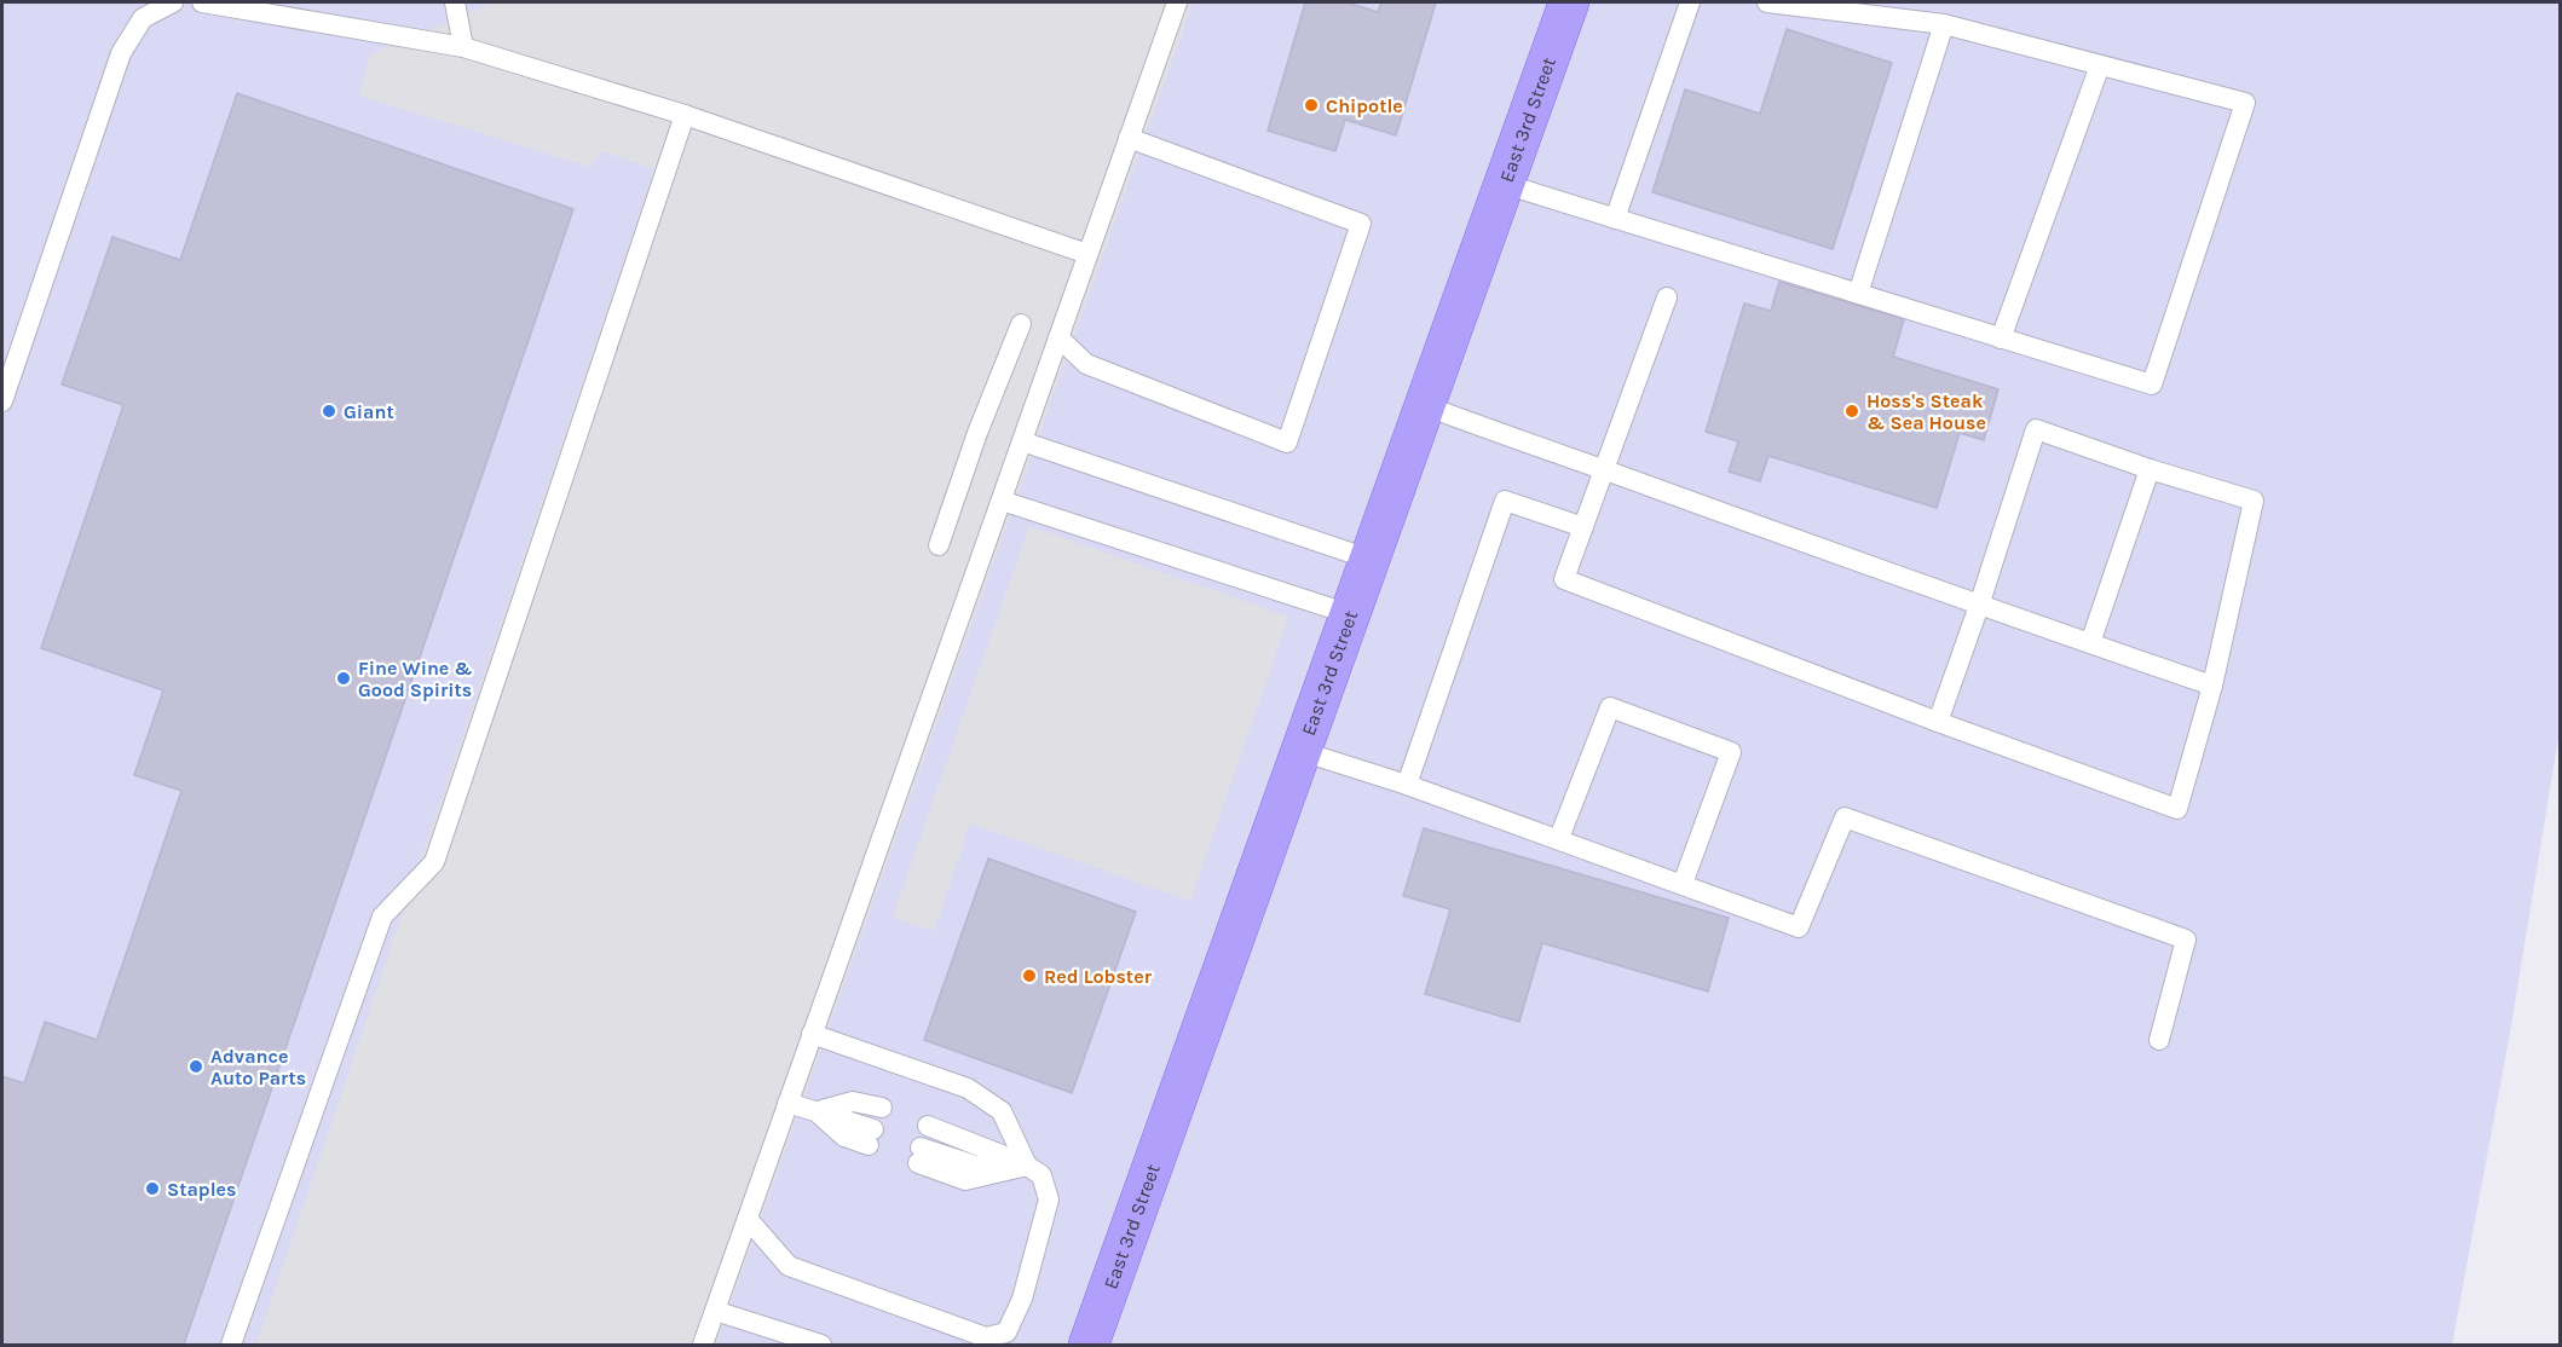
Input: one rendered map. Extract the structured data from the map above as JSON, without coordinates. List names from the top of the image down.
{
  "streets": {
    "main road": ["East 3rd Street"]
  },
  "places": [
    "Chipotle",
    "Giant",
    "Hoss's Steak & Sea House",
    "Fine Wine & Good Spirits",
    "Red Lobster",
    "Advance Auto Parts",
    "Staples"
  ]
}
